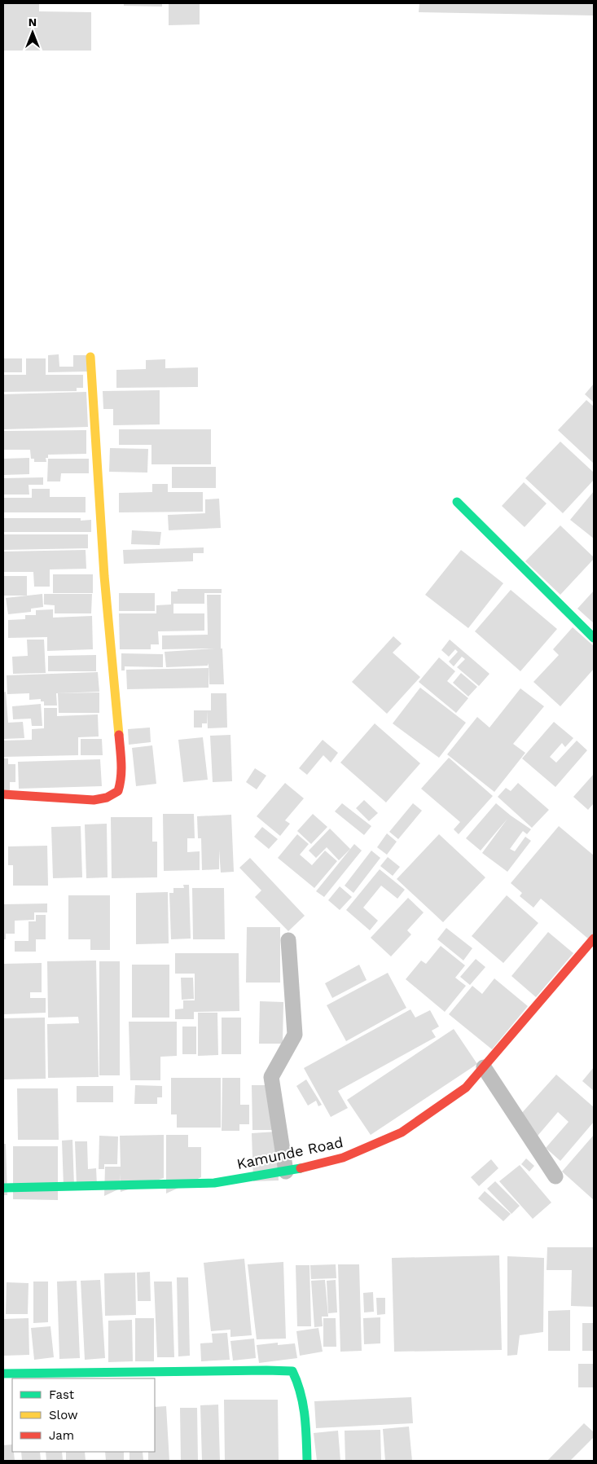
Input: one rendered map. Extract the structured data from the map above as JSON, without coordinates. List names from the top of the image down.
{
  "streets": {
    "street": ["Kamunde Road"]
  },
  "legend": ["Fast", "Slow", "Jam"],
  "north": "top"
}
